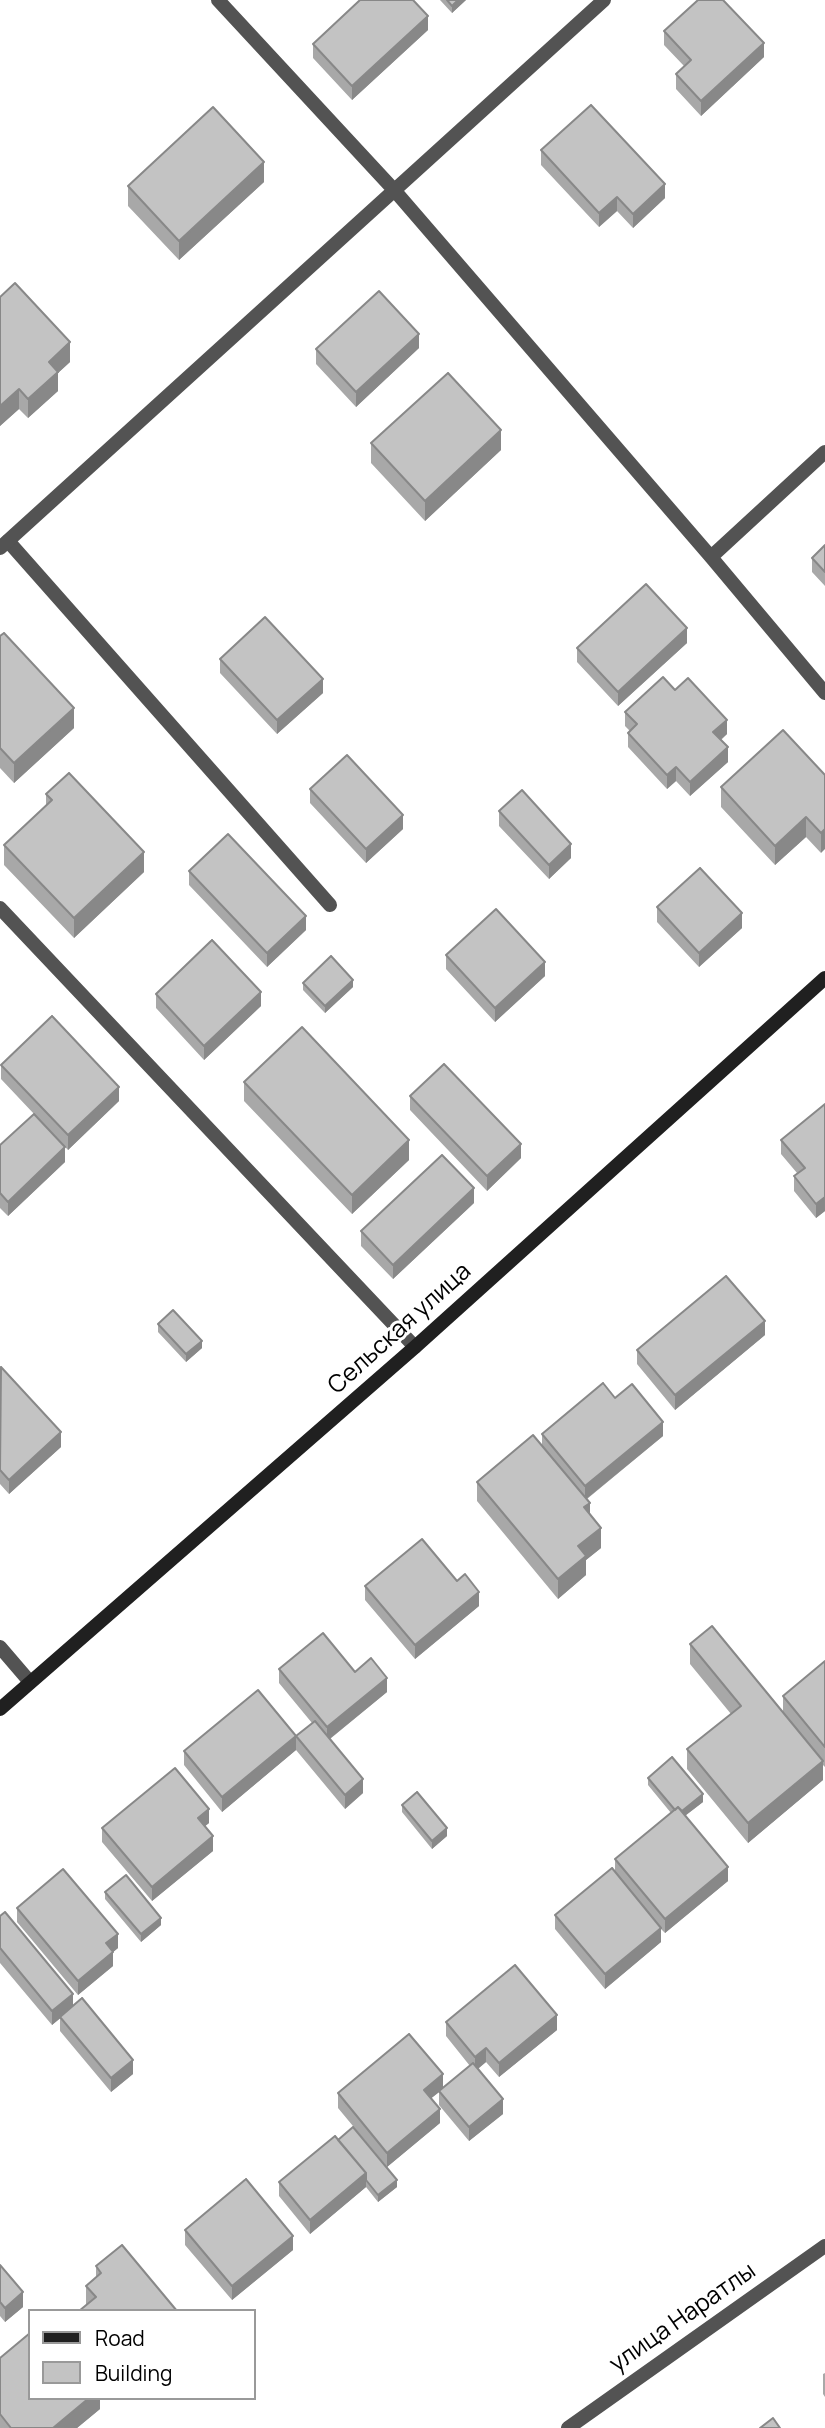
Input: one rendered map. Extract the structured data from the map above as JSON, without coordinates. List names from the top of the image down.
{
  "streets": {
    "main road": ["Сельская улица"],
    "street": ["улица Наратлы"]
  },
  "legend": ["Road", "Building"]
}
